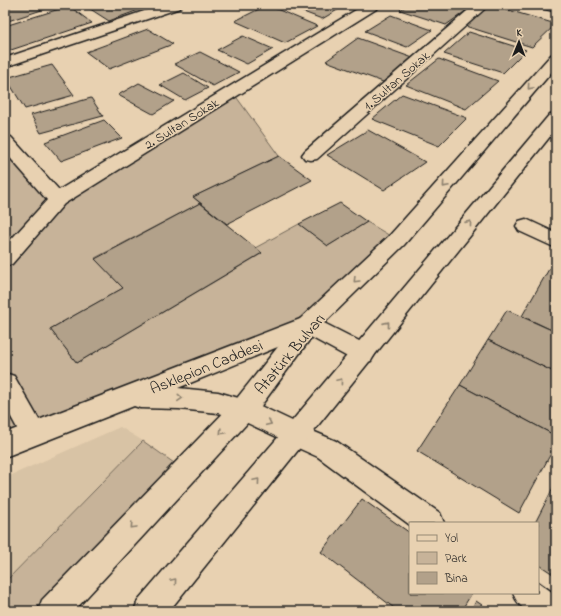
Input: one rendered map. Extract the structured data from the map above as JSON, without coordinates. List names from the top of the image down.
{
  "streets": {
    "main road": [
      "1. Sultan Sokak",
      "2. Sultan Sokak",
      "Atatürk Bulvarı",
      "Asklepion Caddesi"
    ]
  },
  "crossings": [
    ["Atatürk Bulvarı", "Asklepion Caddesi"]
  ],
  "legend": ["Yol", "Park", "Bina"],
  "north": "top"
}
